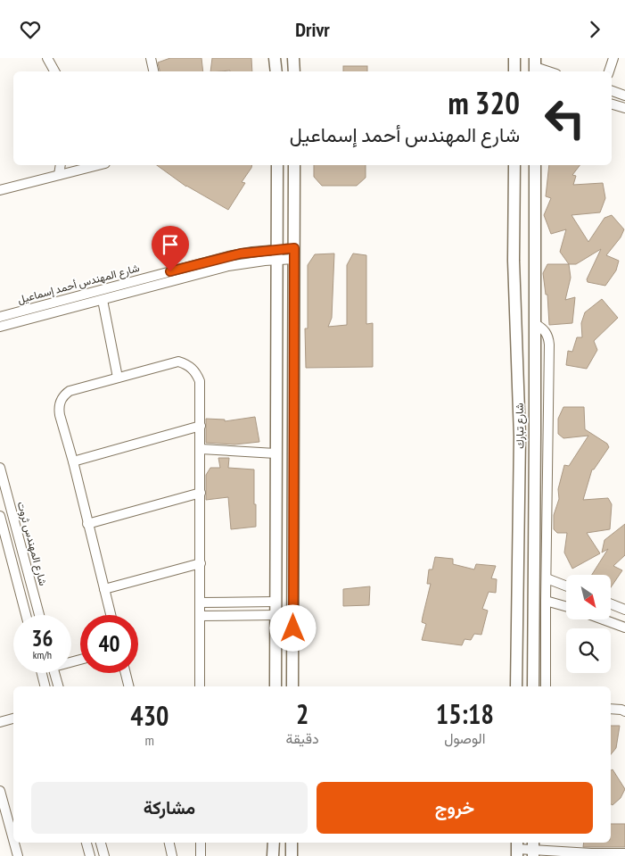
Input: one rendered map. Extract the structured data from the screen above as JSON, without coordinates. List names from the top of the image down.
{
  "streets": {
    "street": ["شارع المهندس أحمد إسماعيل", "شارع تبارك", "شارع المهندس ثروت"]
  },
  "north": "bottom right",
  "page": {
    "header": "Drivr",
    "turn": ["320 m", "شارع المهندس أحمد إسماعيل"],
    "speed": "36 km/h",
    "limit": "40",
    "eta": [
      "15:18",
      "الوصول",
      "2",
      "دقيقة",
      "430",
      "m"
    ],
    "buttons": ["خروج", "مشاركة"]
  }
}
